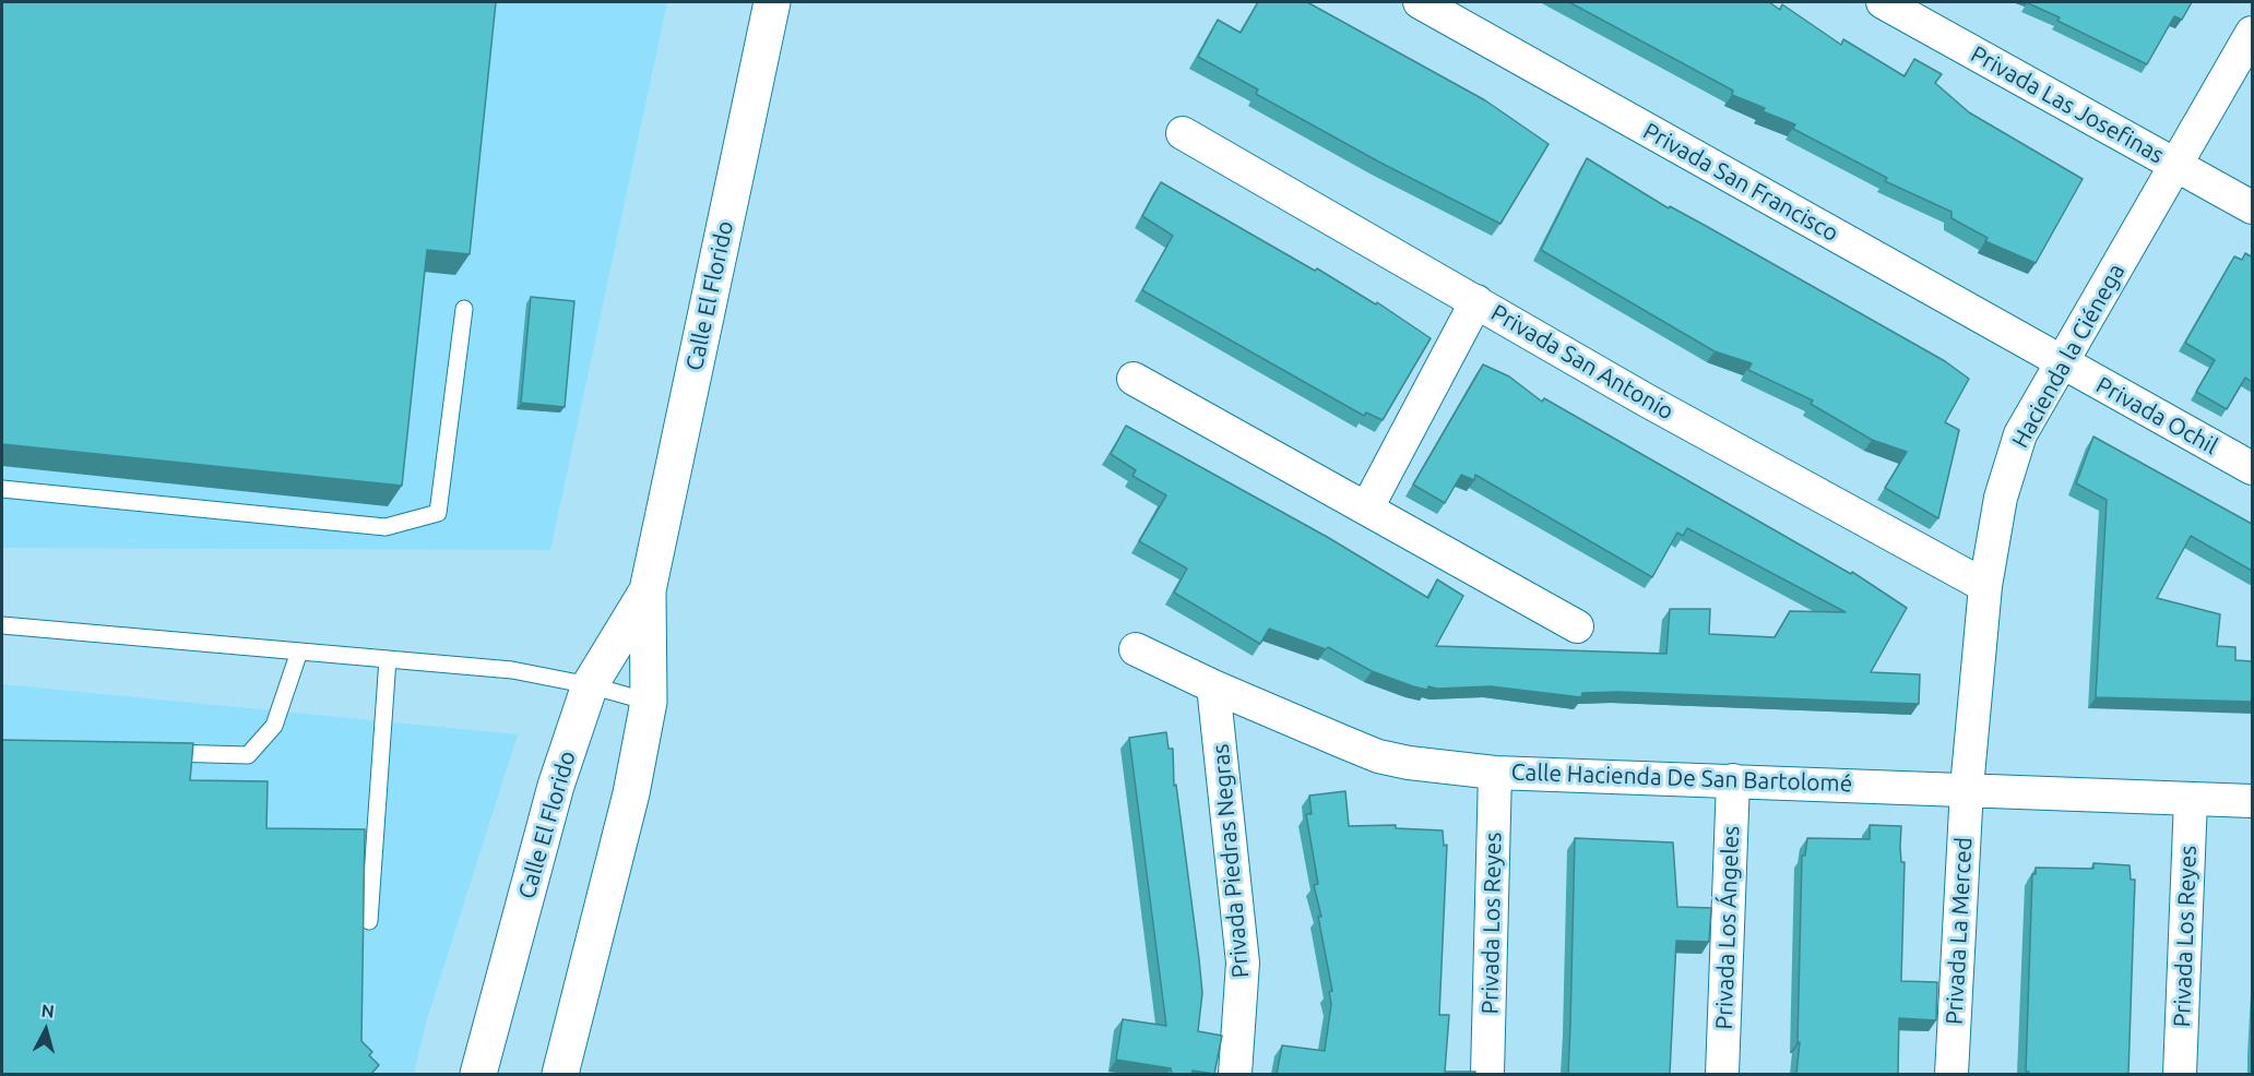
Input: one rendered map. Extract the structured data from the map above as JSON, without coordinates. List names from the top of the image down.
{
  "streets": {
    "main road": ["Calle El Florido"],
    "street": [
      "Privada Las Josefinas",
      "Privada San Francisco",
      "Hacienda la Ciénega",
      "Privada San Antonio",
      "Privada Ochil",
      "Calle Hacienda De San Bartolomé",
      "Privada Piedras Negras",
      "Privada Los Reyes",
      "Privada Los Ángeles",
      "Privada La Merced"
    ]
  },
  "crossings": [
    ["Privada Las Josefinas", "Hacienda la Ciénega"],
    ["Privada San Francisco", "Hacienda la Ciénega"],
    ["Privada San Francisco", "Privada Ochil"],
    ["Hacienda la Ciénega", "Privada San Antonio"],
    ["Hacienda la Ciénega", "Privada Ochil"],
    ["Hacienda la Ciénega", "Calle Hacienda De San Bartolomé"],
    ["Hacienda la Ciénega", "Privada La Merced"],
    ["Calle Hacienda De San Bartolomé", "Privada Piedras Negras"],
    ["Calle Hacienda De San Bartolomé", "Privada Los Reyes"],
    ["Calle Hacienda De San Bartolomé", "Privada Los Ángeles"],
    ["Calle Hacienda De San Bartolomé", "Privada La Merced"]
  ],
  "north": "top"
}
